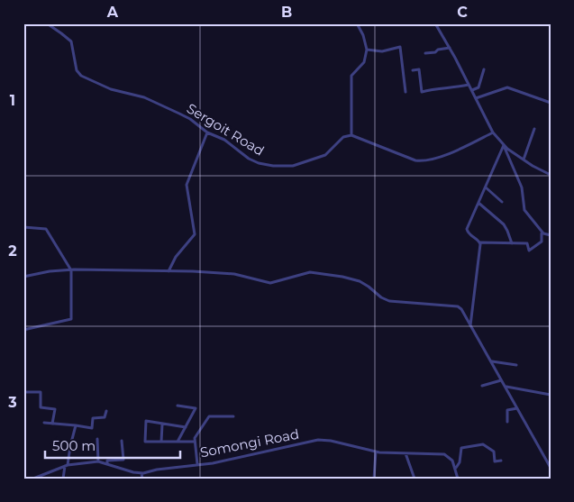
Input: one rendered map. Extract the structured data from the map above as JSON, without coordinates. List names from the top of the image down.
{
  "streets": {
    "street": ["Sergoit Road", "Somongi Road"]
  },
  "scale_bar": "500 m",
  "grid": {
    "columns": ["A", "B", "C"],
    "rows": ["1", "2", "3"]
  }
}
